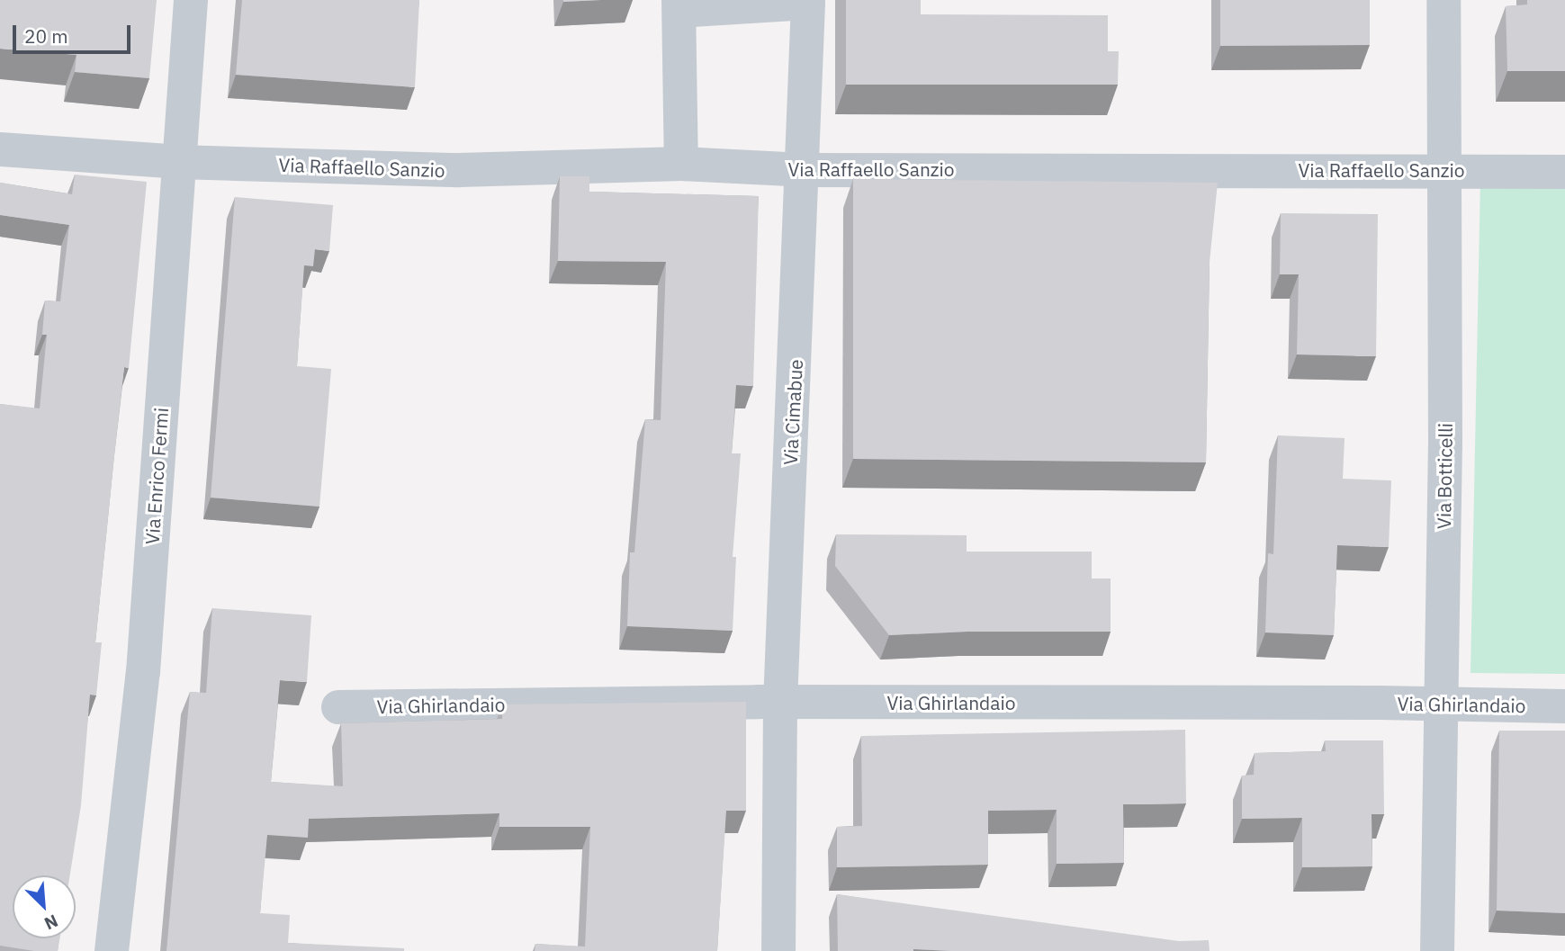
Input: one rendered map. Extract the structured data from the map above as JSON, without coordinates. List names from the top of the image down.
{
  "streets": {
    "street": [
      "Via Raffaello Sanzio",
      "Via Cimabue",
      "Via Enrico Fermi",
      "Via Botticelli",
      "Via Ghirlandaio"
    ]
  },
  "crossings": [
    ["Via Raffaello Sanzio", "Via Cimabue"],
    ["Via Raffaello Sanzio", "Via Enrico Fermi"],
    ["Via Raffaello Sanzio", "Via Botticelli"],
    ["Via Cimabue", "Via Ghirlandaio"],
    ["Via Botticelli", "Via Ghirlandaio"]
  ],
  "scale_bar": "20 m",
  "north": "bottom right"
}
